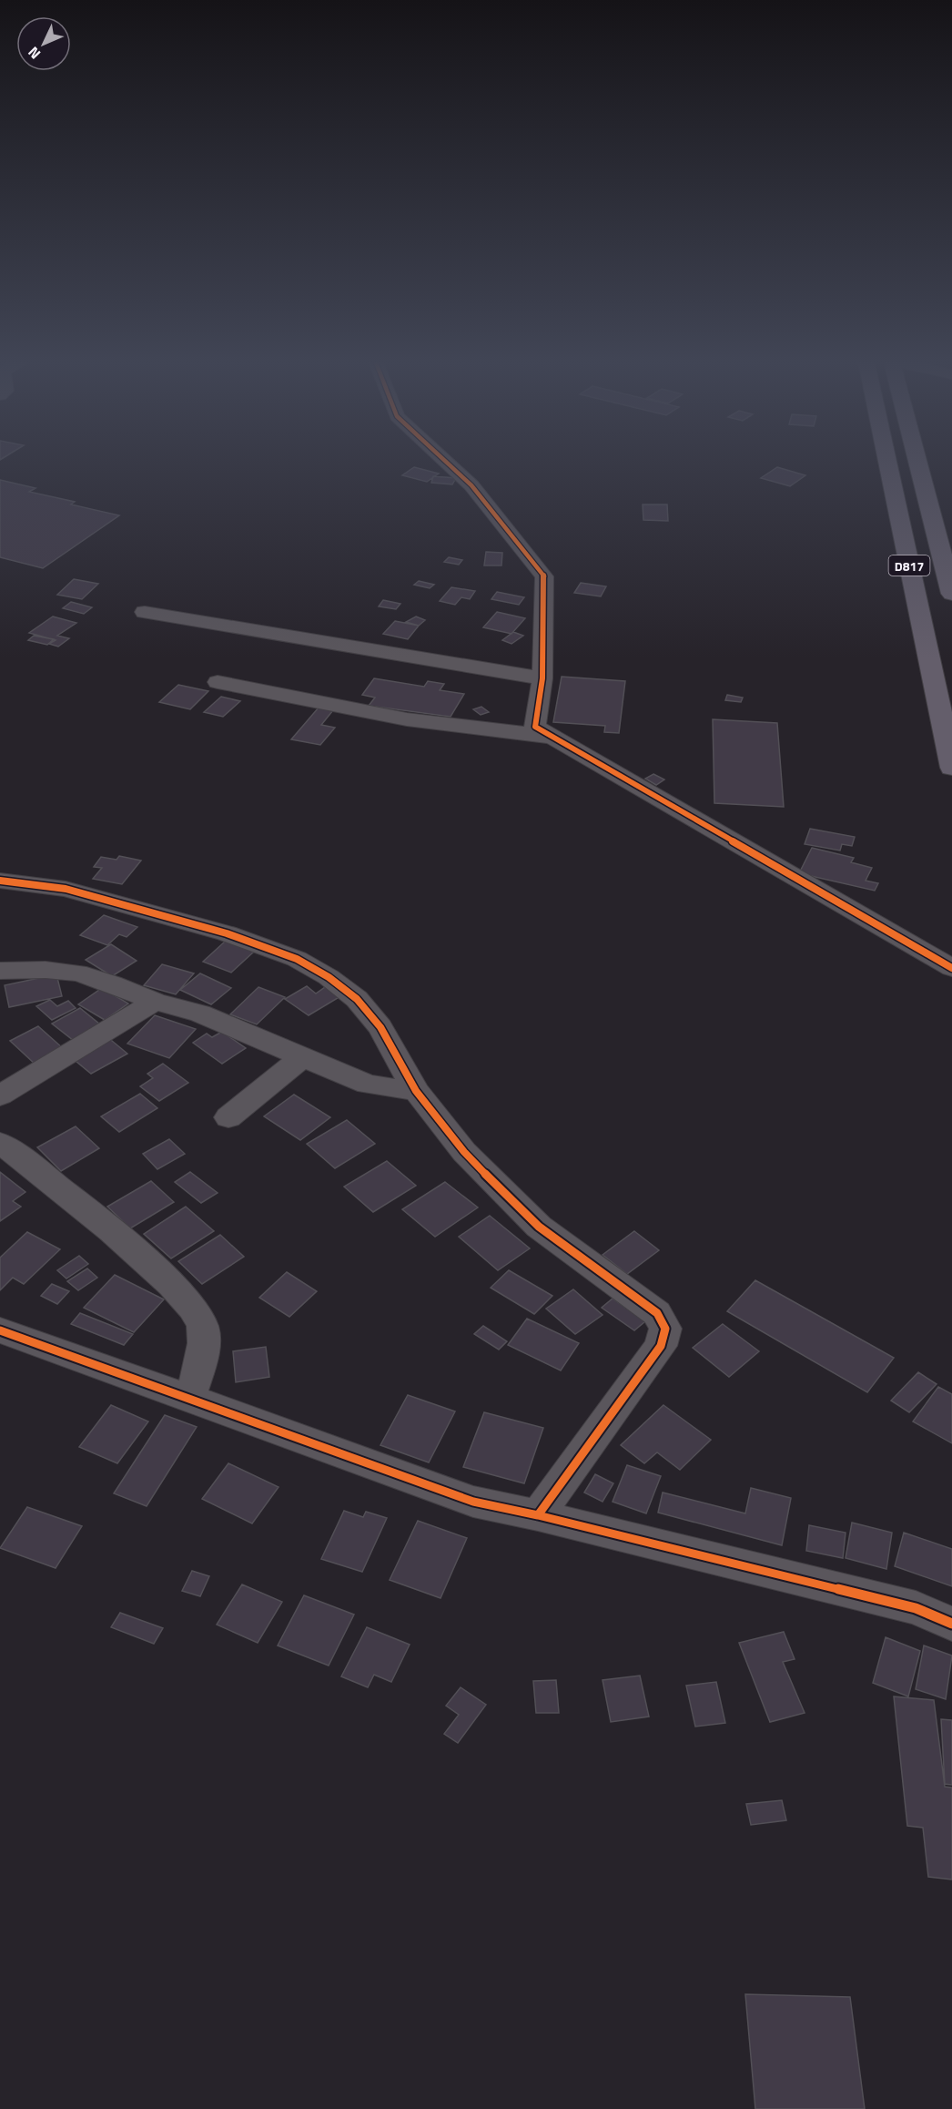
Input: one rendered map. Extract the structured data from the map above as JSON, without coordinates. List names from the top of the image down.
{
  "streets": {
    "highway": ["D817"]
  },
  "north": "bottom left"
}
